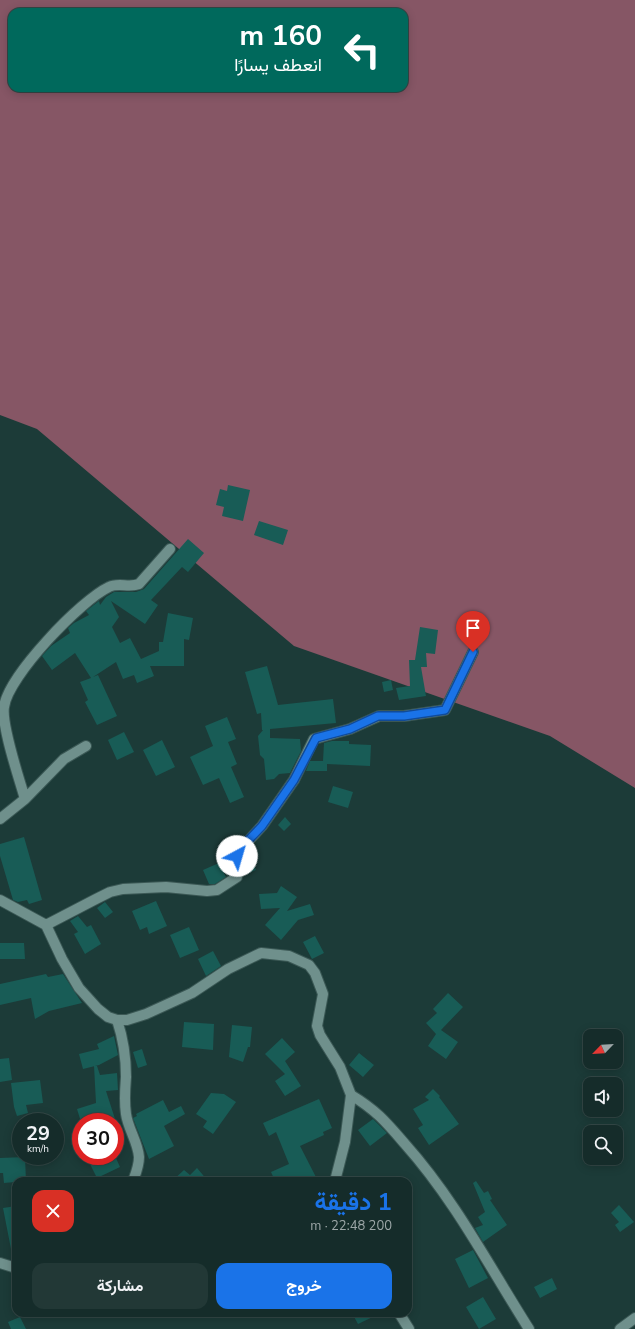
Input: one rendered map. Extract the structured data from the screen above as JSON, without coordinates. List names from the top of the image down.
{
  "north": "bottom left",
  "page": {
    "turn": ["160 m", "انعطف يسارًا"],
    "speed": "29 km/h",
    "limit": "30",
    "heading": ["1 دقيقة", "200 m · 22:48"],
    "buttons": ["خروج", "مشاركة"]
  }
}
